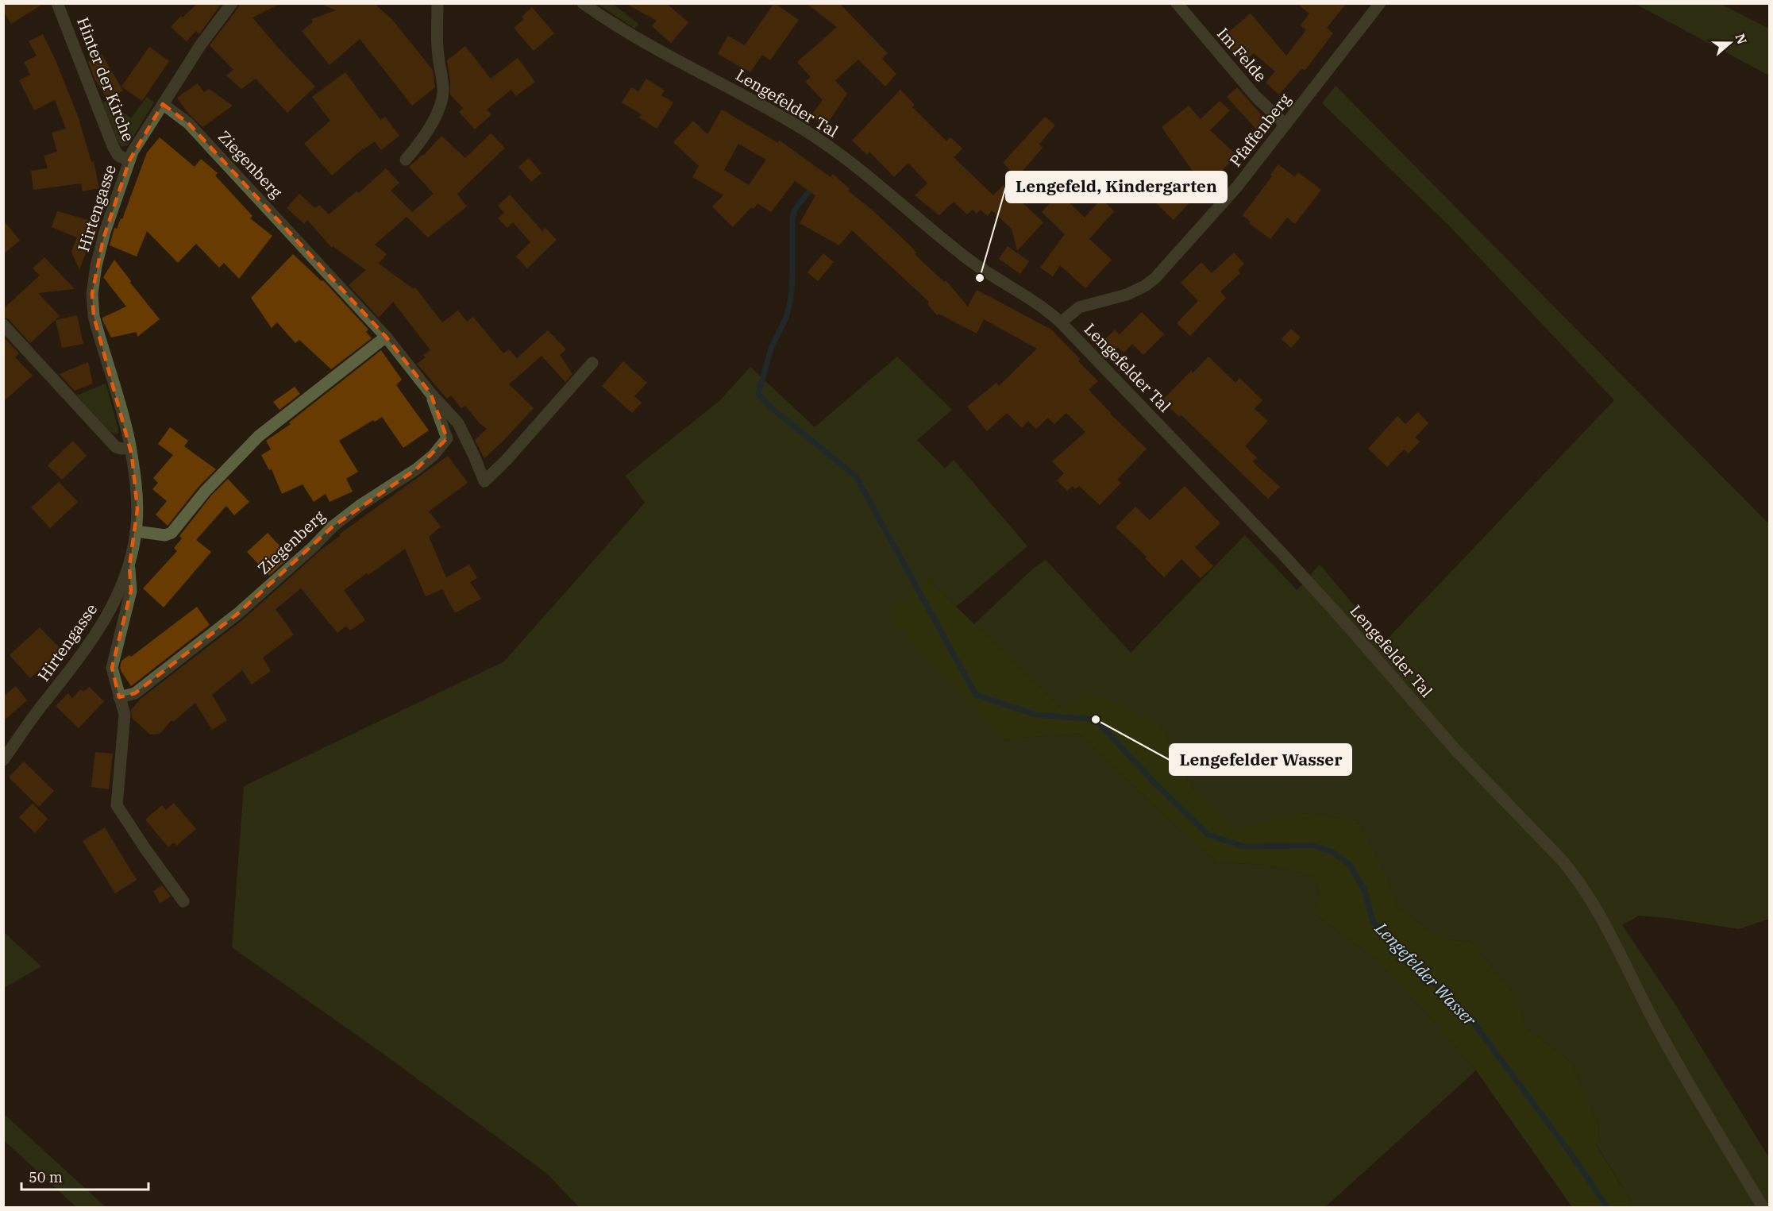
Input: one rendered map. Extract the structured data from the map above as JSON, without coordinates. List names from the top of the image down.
{
  "streets": {
    "street": [
      "Im Felde",
      "Hinter der Kirche",
      "Lengefelder Tal",
      "Pfaffenberg",
      "Ziegenberg",
      "Hirtengasse"
    ]
  },
  "crossings": [
    ["Im Felde", "Pfaffenberg"],
    ["Hinter der Kirche", "Hirtengasse"],
    ["Lengefelder Tal", "Pfaffenberg"],
    ["Ziegenberg", "Hirtengasse"]
  ],
  "water": ["Lengefelder Wasser"],
  "places": ["Lengefeld, Kindergarten", "Lengefelder Wasser"],
  "scale_bar": "50 m",
  "north": "right"
}
